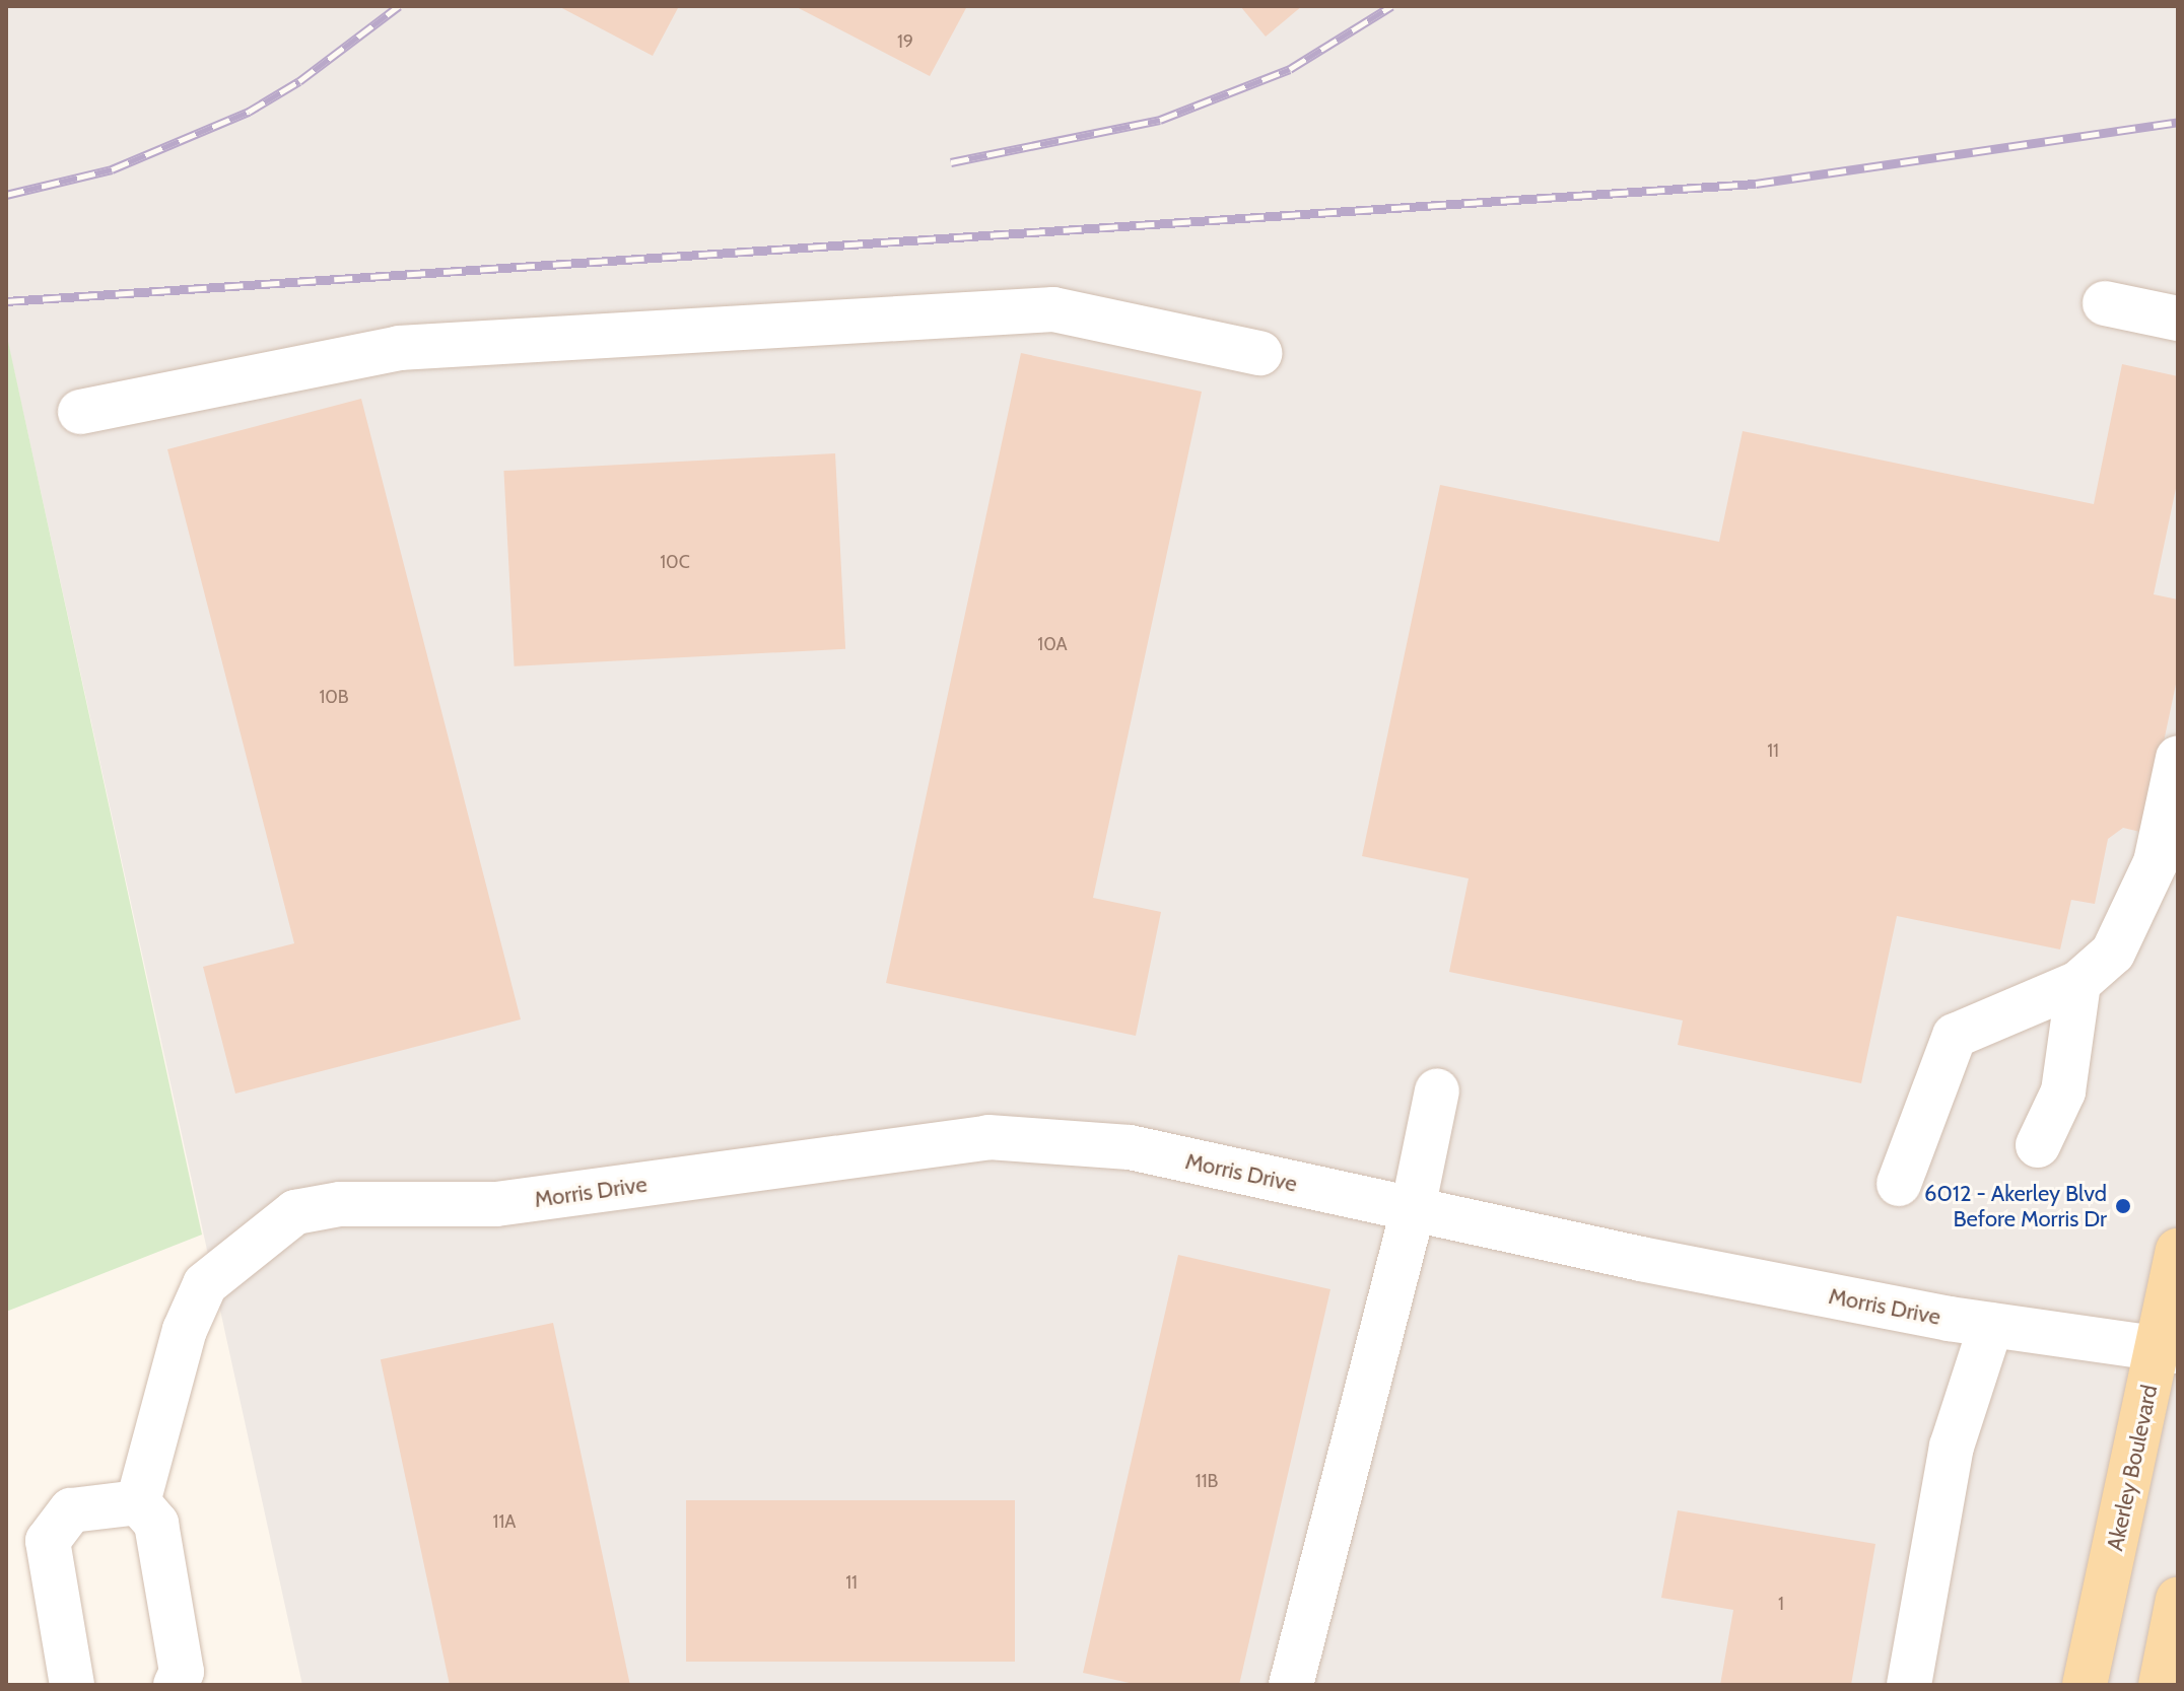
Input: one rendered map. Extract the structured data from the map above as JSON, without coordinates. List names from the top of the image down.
{
  "streets": {
    "main road": ["Akerley Boulevard"],
    "street": ["Morris Drive"]
  },
  "crossings": [
    ["Morris Drive", "Akerley Boulevard"]
  ],
  "places": ["6012 - Akerley Blvd Before Morris Dr"],
  "house_numbers": [
    "19",
    "10C",
    "10A",
    "10B",
    "11",
    "11B",
    "11A",
    "11",
    "1"
  ]
}
